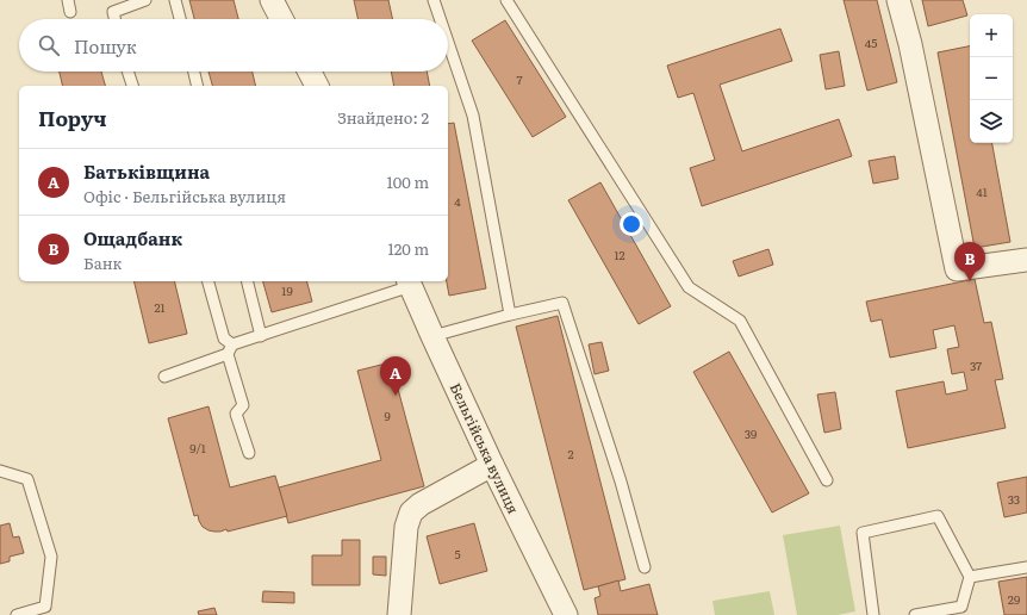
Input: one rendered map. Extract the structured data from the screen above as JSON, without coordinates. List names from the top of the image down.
{
  "streets": {
    "street": ["Бельгійська вулиця"]
  },
  "house_numbers": [
    "45",
    "7",
    "41",
    "4",
    "12",
    "19",
    "21",
    "37",
    "9",
    "39",
    "9/1",
    "2",
    "33",
    "5",
    "29"
  ],
  "page": {
    "map_buttons": ["+", "−"],
    "search": "Пошук",
    "heading": ["Поруч", "Знайдено: 2"],
    "list": [
      {
        "mark": "A",
        "name": "Батьківщина",
        "note": "Офіс · Бельгійська вулиця",
        "value": "100 m"
      },
      {
        "mark": "B",
        "name": "Ощадбанк",
        "note": "Банк",
        "value": "120 m"
      }
    ],
    "pins": ["B", "A"]
  }
}
